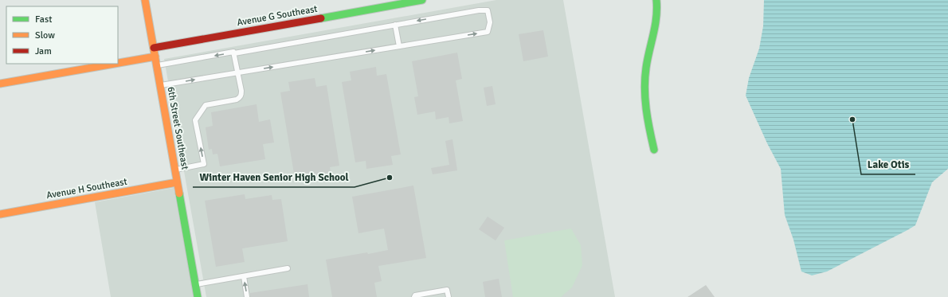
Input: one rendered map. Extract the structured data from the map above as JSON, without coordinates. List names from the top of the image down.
{
  "streets": {
    "street": ["Avenue G Southeast", "6th Street Southeast", "Avenue H Southeast"]
  },
  "crossings": [
    ["Avenue G Southeast", "6th Street Southeast"],
    ["6th Street Southeast", "Avenue H Southeast"]
  ],
  "places": ["Lake Otis", "Winter Haven Senior High School"],
  "legend": ["Fast", "Slow", "Jam"]
}
